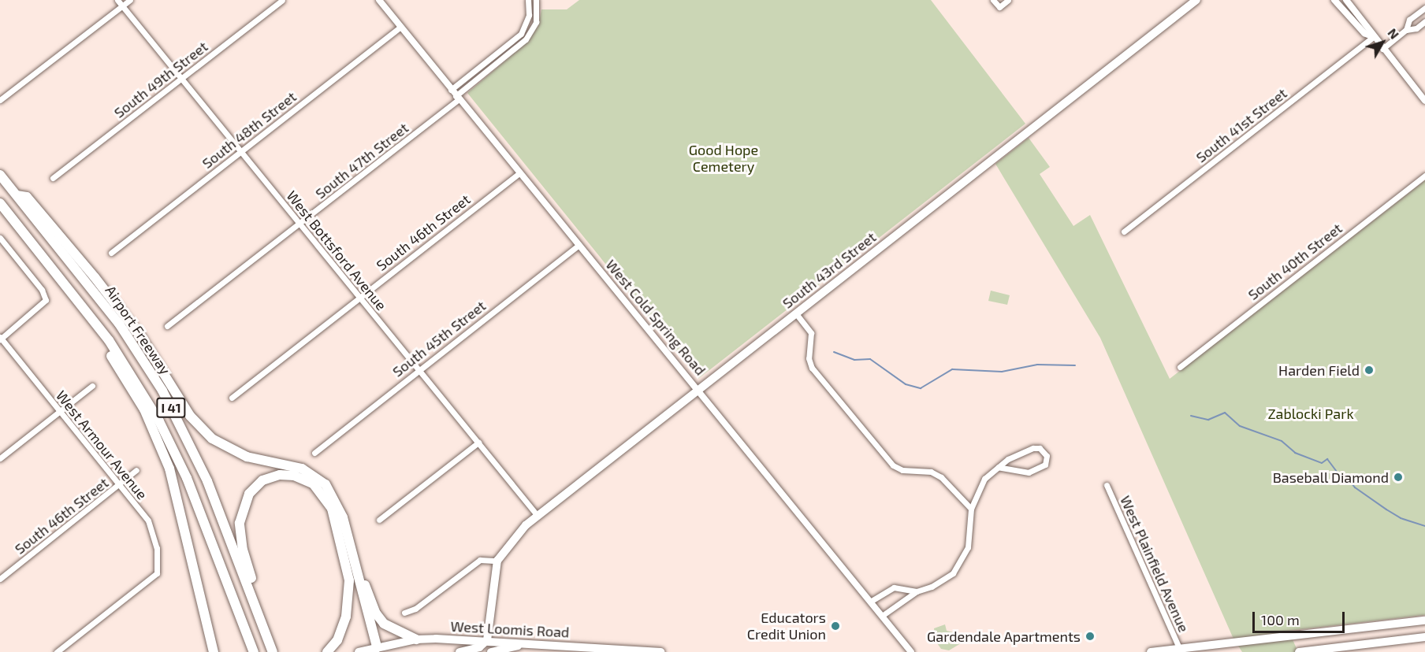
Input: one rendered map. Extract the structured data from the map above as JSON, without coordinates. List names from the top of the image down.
{
  "streets": {
    "highway": ["Airport Freeway", "I 41"],
    "main road": ["South 43rd Street", "West Loomis Road"],
    "street": [
      "South 49th Street",
      "South 41st Street",
      "South 48th Street",
      "South 47th Street",
      "South 46th Street",
      "West Bottsford Avenue",
      "South 40th Street",
      "West Cold Spring Road",
      "South 45th Street",
      "West Armour Avenue",
      "West Plainfield Avenue"
    ]
  },
  "crossings": [
    ["South 49th Street", "West Bottsford Avenue"],
    ["South 48th Street", "West Bottsford Avenue"],
    ["South 48th Street", "West Cold Spring Road"],
    ["South 47th Street", "West Bottsford Avenue"],
    ["South 47th Street", "West Cold Spring Road"],
    ["South 46th Street", "West Bottsford Avenue"],
    ["South 46th Street", "West Cold Spring Road"],
    ["South 46th Street", "West Armour Avenue"],
    ["West Bottsford Avenue", "South 43rd Street"],
    ["West Bottsford Avenue", "South 45th Street"],
    ["South 43rd Street", "West Cold Spring Road"],
    ["South 43rd Street", "West Loomis Road"],
    ["West Cold Spring Road", "South 45th Street"]
  ],
  "parks": ["Good Hope Cemetery", "Zablocki Park"],
  "places": [
    "Harden Field",
    "Baseball Diamond",
    "Educators Credit Union",
    "Gardendale Apartments"
  ],
  "scale_bar": "100 m",
  "north": "top right"
}
